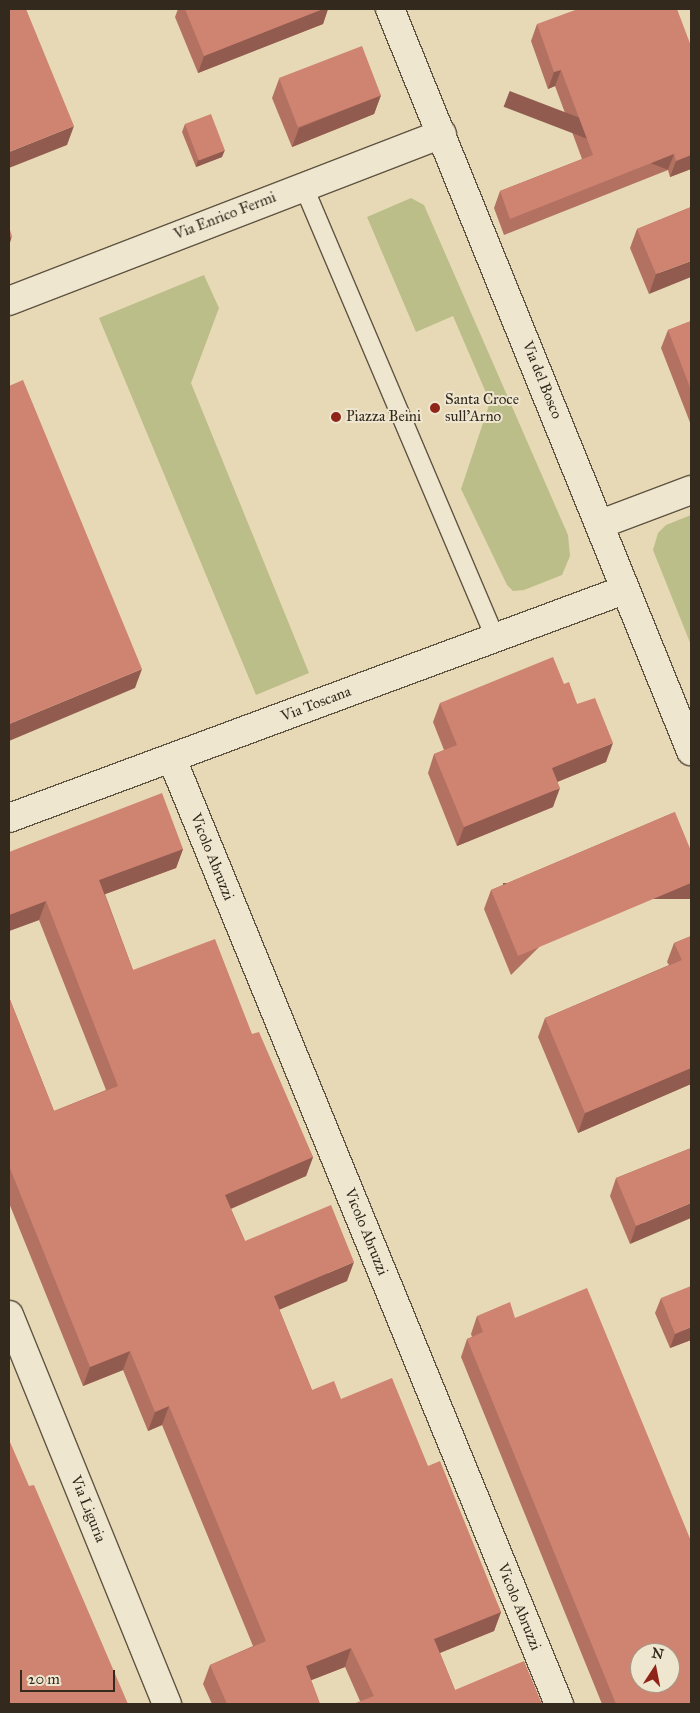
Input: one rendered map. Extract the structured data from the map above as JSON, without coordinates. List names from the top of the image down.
{
  "streets": {
    "street": [
      "Via Enrico Fermi",
      "Via del Bosco",
      "Via Toscana",
      "Vicolo Abruzzi",
      "Via Liguria"
    ]
  },
  "crossings": [
    ["Via Enrico Fermi", "Via del Bosco"],
    ["Via del Bosco", "Via Toscana"],
    ["Via Toscana", "Vicolo Abruzzi"]
  ],
  "places": ["Santa Croce sull'Arno", "Piazza Beini"],
  "scale_bar": "20 m",
  "north": "top"
}
